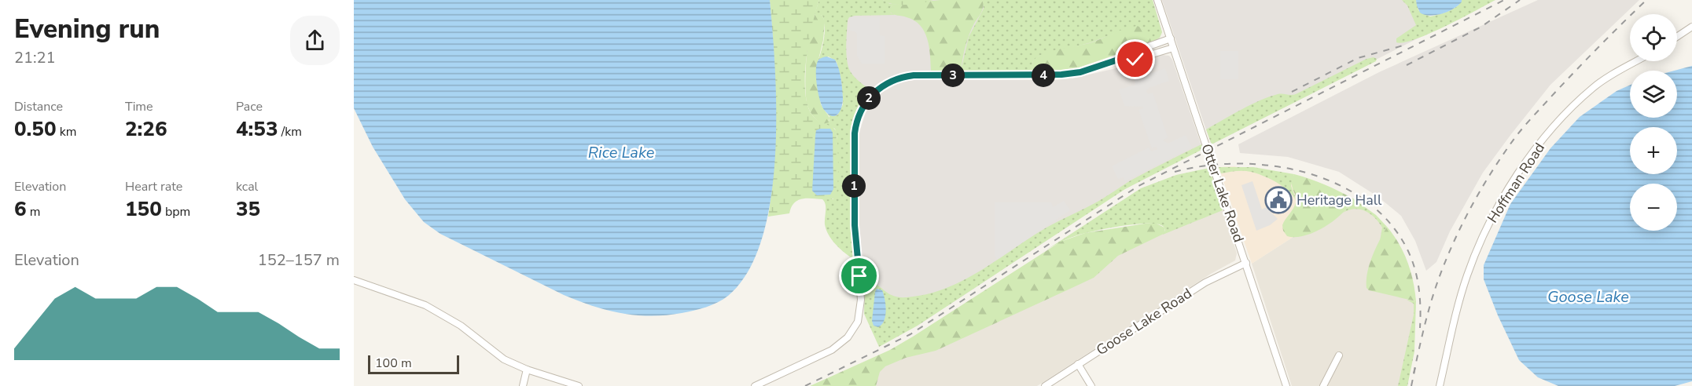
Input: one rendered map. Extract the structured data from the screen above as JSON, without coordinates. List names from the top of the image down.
{
  "streets": {
    "street": ["Hoffman Road", "Otter Lake Road", "Goose Lake Road"]
  },
  "crossings": [
    ["Otter Lake Road", "Goose Lake Road"]
  ],
  "water": ["Rice Lake", "Goose Lake"],
  "places": {
    "public building": ["Heritage Hall"]
  },
  "scale_bar": "100 m",
  "page": {
    "heading": ["Evening run", "21:21"],
    "map_buttons": ["+", "−"],
    "pins": [
      "3",
      "4",
      "2",
      "1"
    ],
    "stats": [
      ["Distance", "0.50 km"],
      ["Time", "2:26"],
      ["Pace", "4:53 /km"],
      ["Elevation", "6 m"],
      ["Heart rate", "150 bpm"],
      ["kcal", "35"]
    ],
    "chart": ["Elevation", "152–157 m"],
    "scale": "100 m"
  }
}
